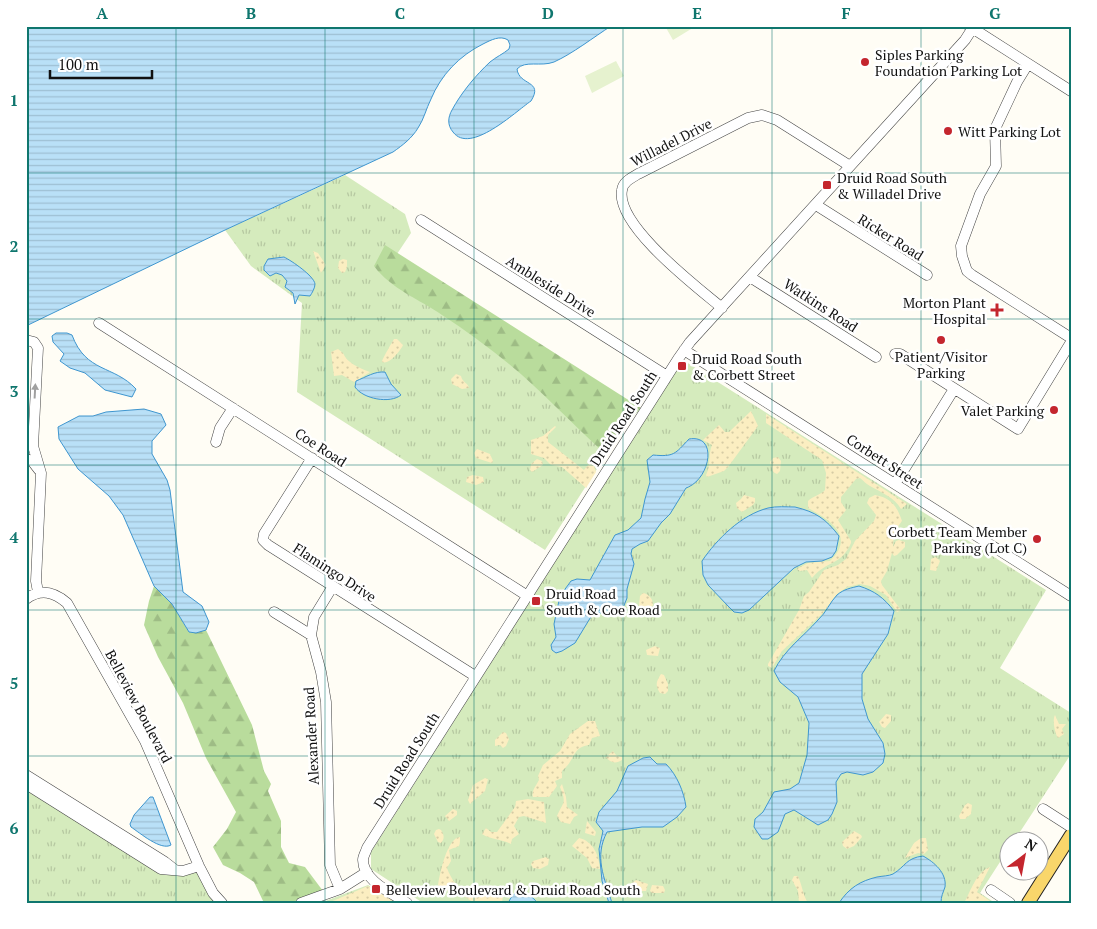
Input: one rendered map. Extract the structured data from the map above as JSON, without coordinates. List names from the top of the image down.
{
  "streets": {
    "street": [
      "Willadel Drive",
      "Ricker Road",
      "Ambleside Drive",
      "Watkins Road",
      "Druid Road South",
      "Coe Road",
      "Corbett Street",
      "Flamingo Drive",
      "Belleview Boulevard",
      "Alexander Road"
    ]
  },
  "crossings": [
    ["Willadel Drive", "Druid Road South"],
    ["Ricker Road", "Druid Road South"],
    ["Ambleside Drive", "Druid Road South"],
    ["Watkins Road", "Druid Road South"],
    ["Druid Road South", "Coe Road"],
    ["Druid Road South", "Corbett Street"],
    ["Druid Road South", "Flamingo Drive"],
    ["Coe Road", "Flamingo Drive"]
  ],
  "places": {
    "other": [
      "Siples Parking Foundation Parking Lot",
      "Witt Parking Lot",
      "Patient/Visitor Parking",
      "Valet Parking",
      "Corbett Team Member Parking (Lot C)"
    ],
    "transit": [
      "Druid Road South & Willadel Drive",
      "Druid Road South & Corbett Street",
      "Druid Road South & Coe Road",
      "Belleview Boulevard & Druid Road South"
    ],
    "health": ["Morton Plant Hospital"]
  },
  "scale_bar": "100 m",
  "north": "top right",
  "grid": {
    "columns": [
      "A",
      "B",
      "C",
      "D",
      "E",
      "F",
      "G"
    ],
    "rows": [
      "1",
      "2",
      "3",
      "4",
      "5",
      "6"
    ]
  }
}
